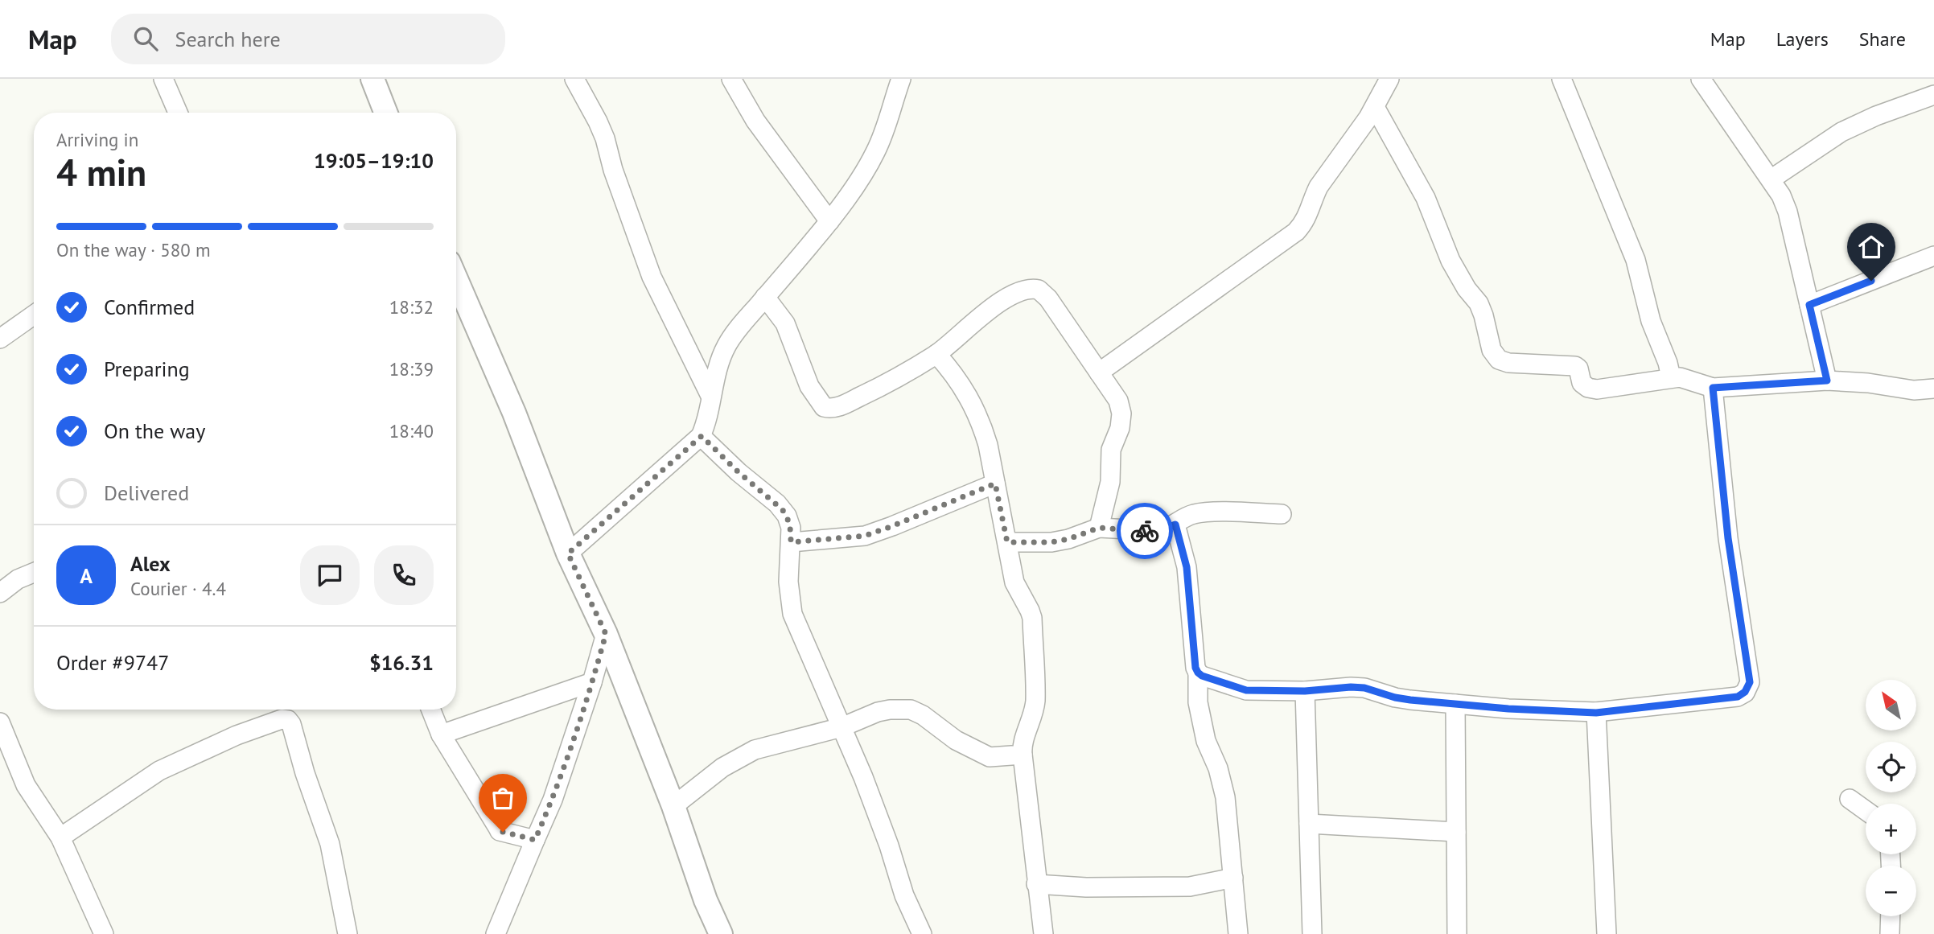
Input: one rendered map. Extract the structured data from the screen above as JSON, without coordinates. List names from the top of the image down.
{
  "north": "top left",
  "page": {
    "header": "Map",
    "search": "Search here",
    "nav": ["Map", "Layers", "Share"],
    "heading": ["4 min", "Arriving in", "19:05–19:10"],
    "panel": [
      "Alex",
      "Courier · 4.4",
      "Order #9747",
      "$16.31"
    ],
    "bar": "On the way · 580 m",
    "list": [
      ["Confirmed", "18:32"],
      ["Preparing", "18:39"],
      ["On the way", "18:40"],
      "Delivered"
    ],
    "round": "A",
    "map_buttons": ["+", "−"]
  }
}
